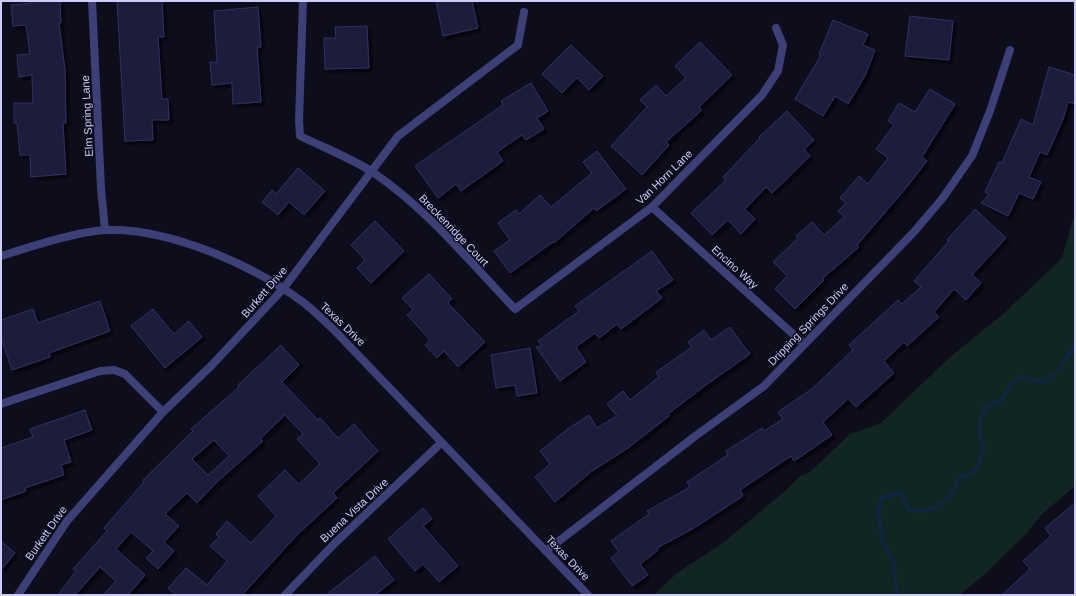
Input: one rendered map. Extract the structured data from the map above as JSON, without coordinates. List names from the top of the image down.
{
  "streets": {
    "street": [
      "Elm Spring Lane",
      "Van Horn Lane",
      "Breckenridge Court",
      "Encino Way",
      "Burkett Drive",
      "Texas Drive",
      "Dripping Springs Drive",
      "Buena Vista Drive"
    ]
  },
  "crossings": [
    ["Elm Spring Lane", "Texas Drive"],
    ["Van Horn Lane", "Breckenridge Court"],
    ["Van Horn Lane", "Encino Way"],
    ["Breckenridge Court", "Burkett Drive"],
    ["Encino Way", "Dripping Springs Drive"],
    ["Burkett Drive", "Texas Drive"],
    ["Texas Drive", "Dripping Springs Drive"],
    ["Texas Drive", "Buena Vista Drive"]
  ]
}
